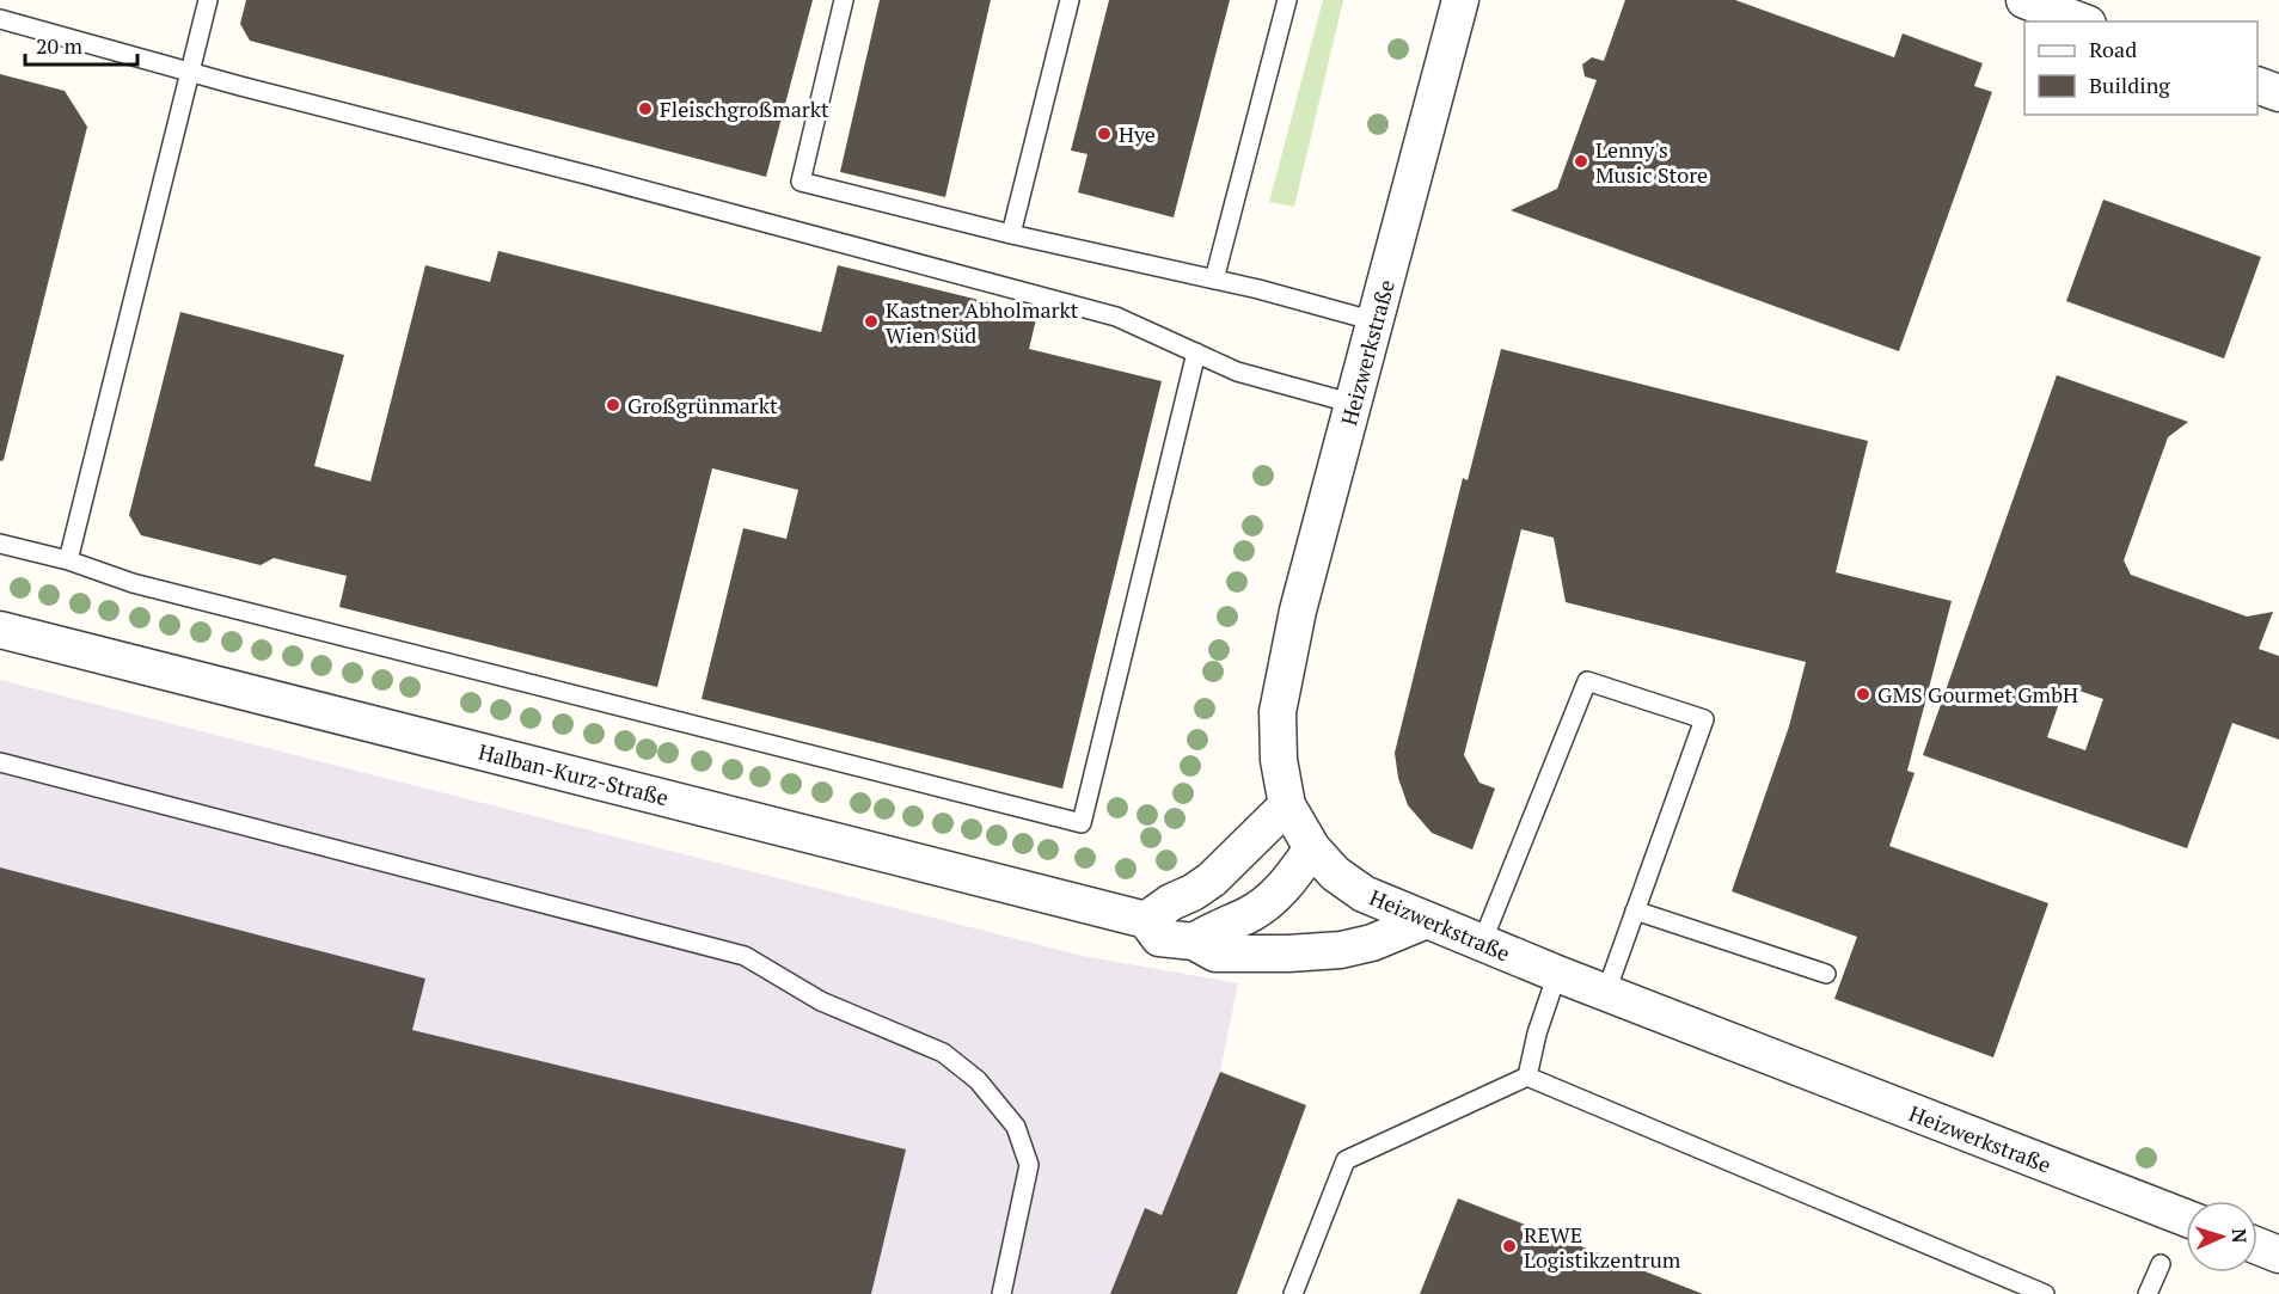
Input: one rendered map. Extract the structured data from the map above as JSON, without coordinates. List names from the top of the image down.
{
  "streets": {
    "street": ["Heizwerkstraße", "Halban-Kurz-Straße"]
  },
  "crossings": [
    ["Heizwerkstraße", "Halban-Kurz-Straße"]
  ],
  "places": [
    "Fleischgroßmarkt",
    "Hye",
    "Lenny's Music Store",
    "Kastner Abholmarkt Wien Süd",
    "Großgrünmarkt",
    "GMS Gourmet GmbH",
    "REWE Logistikzentrum"
  ],
  "legend": ["Road", "Building"],
  "scale_bar": "20 m",
  "north": "right"
}
